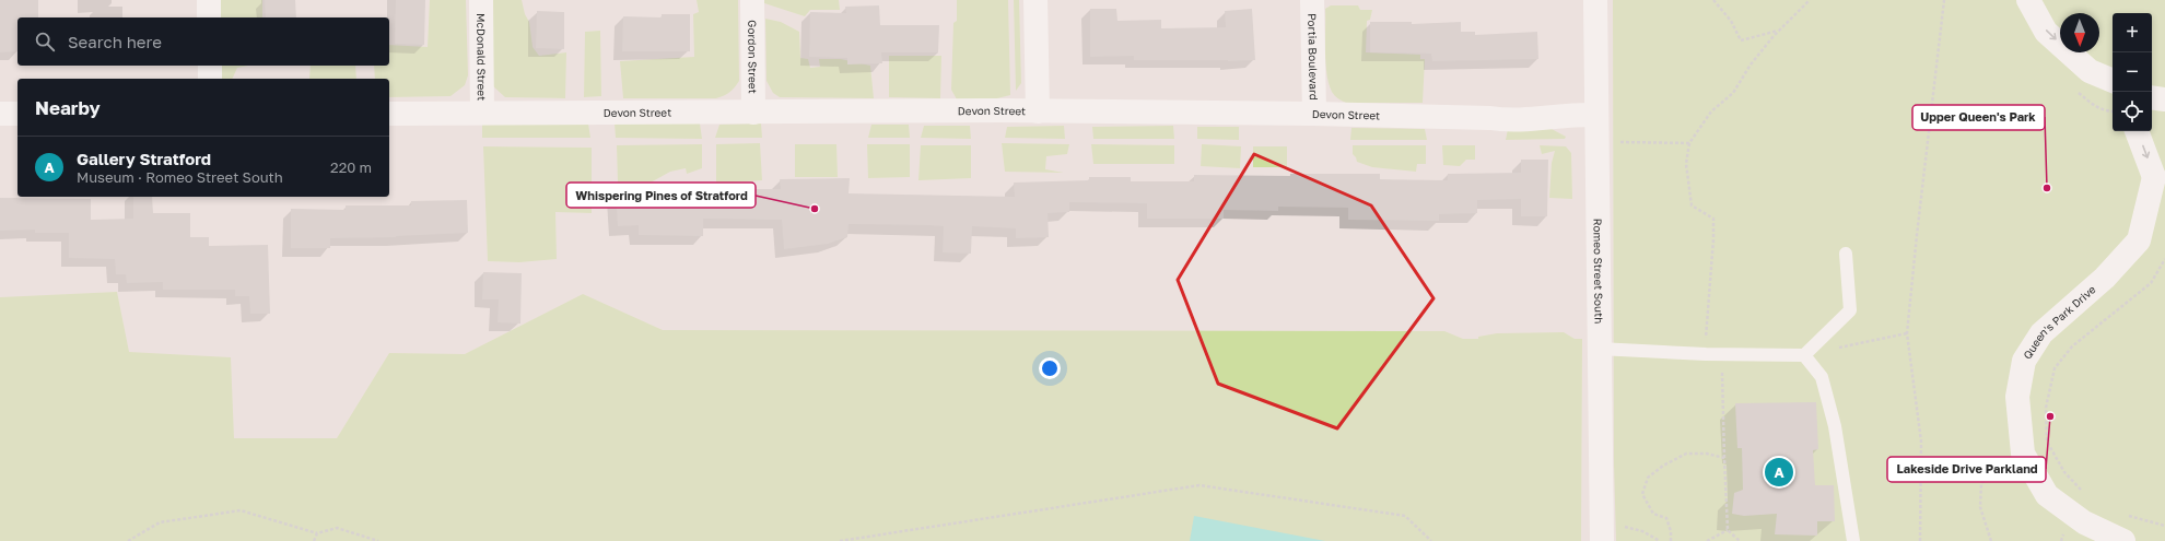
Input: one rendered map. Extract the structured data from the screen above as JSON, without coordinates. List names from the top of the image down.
{
  "streets": {
    "street": [
      "McDonald Street",
      "Gordon Street",
      "Portia Boulevard",
      "Devon Street",
      "Romeo Street South",
      "Queen's Park Drive"
    ]
  },
  "crossings": [
    ["McDonald Street", "Devon Street"],
    ["Gordon Street", "Devon Street"],
    ["Portia Boulevard", "Devon Street"],
    ["Devon Street", "Romeo Street South"]
  ],
  "places": ["Upper Queen's Park", "Whispering Pines of Stratford", "Lakeside Drive Parkland"],
  "north": "bottom",
  "page": {
    "map_buttons": ["+", "−"],
    "search": "Search here",
    "heading": "Nearby",
    "list": [
      {
        "mark": "A",
        "name": "Gallery Stratford",
        "note": "Museum · Romeo Street South",
        "value": "220 m"
      }
    ],
    "pins": "A"
  }
}
